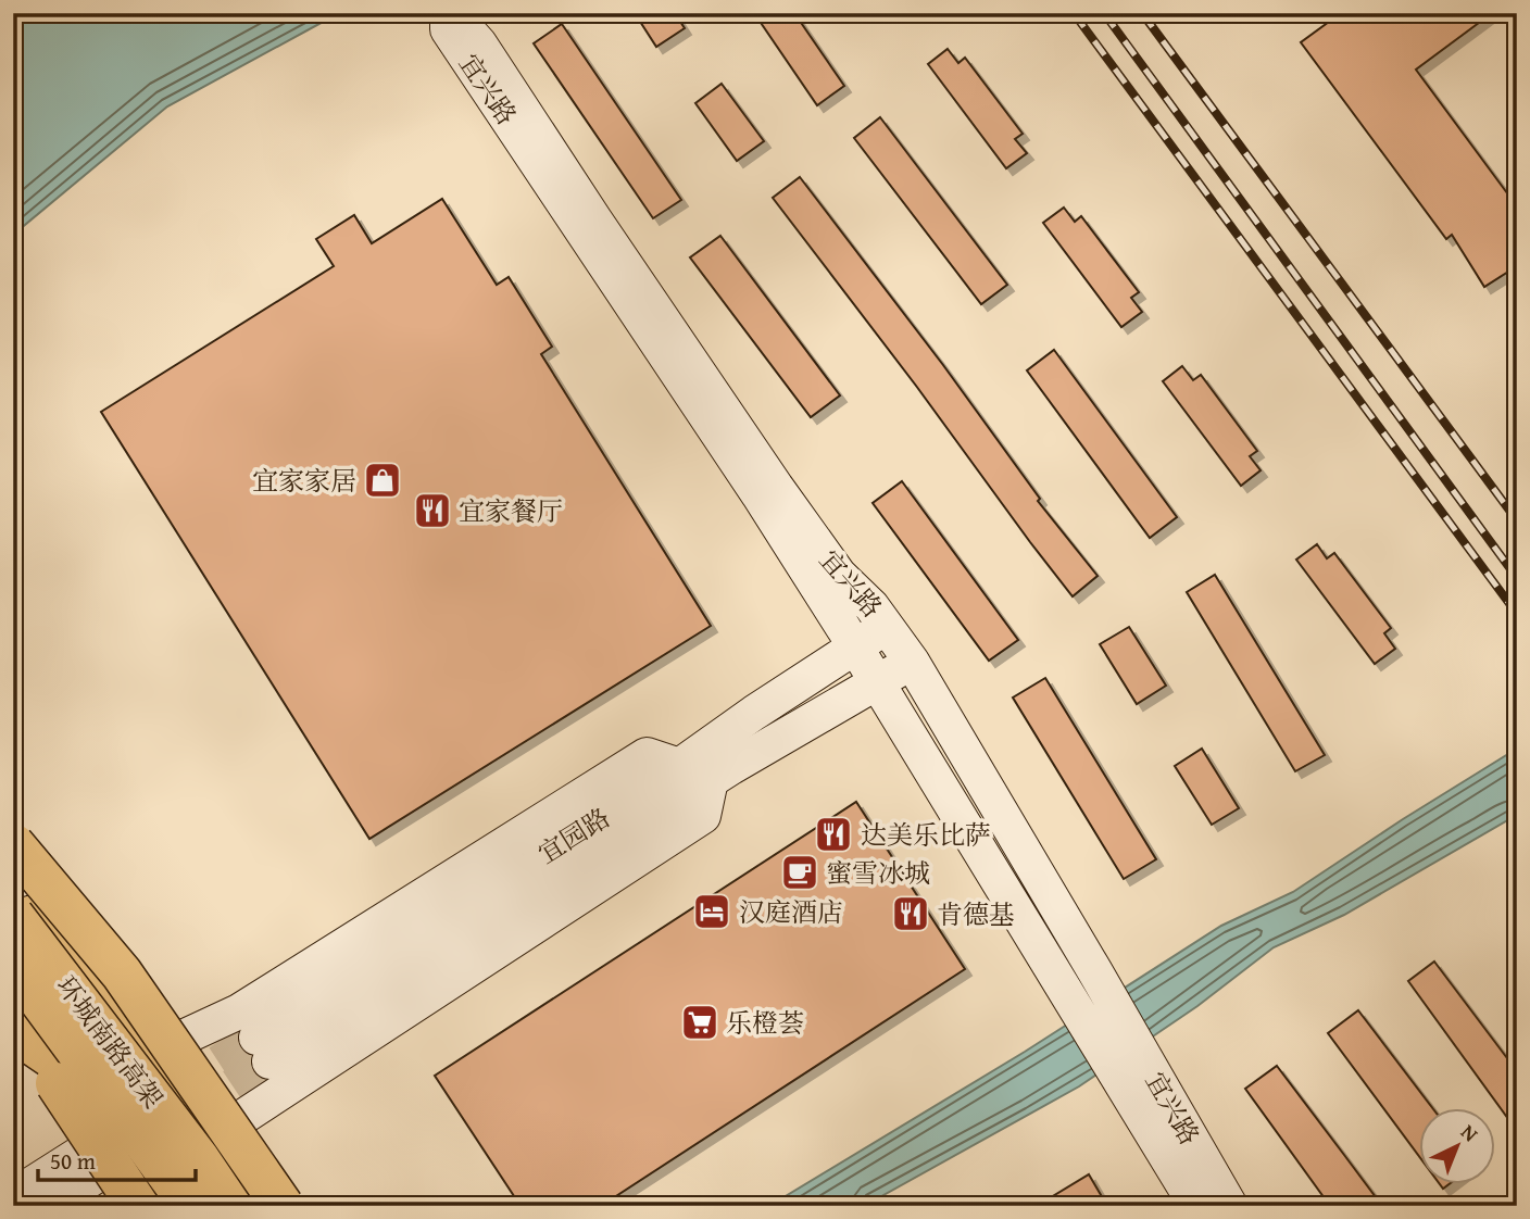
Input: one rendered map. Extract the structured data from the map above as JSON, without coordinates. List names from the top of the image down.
{
  "streets": {
    "highway": ["环城南路高架"],
    "main road": ["宜兴路", "宜园路"]
  },
  "crossings": [
    ["宜兴路", "宜园路"]
  ],
  "places": {
    "shop": ["宜家家居"],
    "restaurant": ["宜家餐厅", "达美乐比萨", "肯德基"],
    "cafe": ["蜜雪冰城"],
    "hotel": ["汉庭酒店"],
    "supermarket": ["乐橙荟"]
  },
  "scale_bar": "50 m",
  "north": "top right"
}
